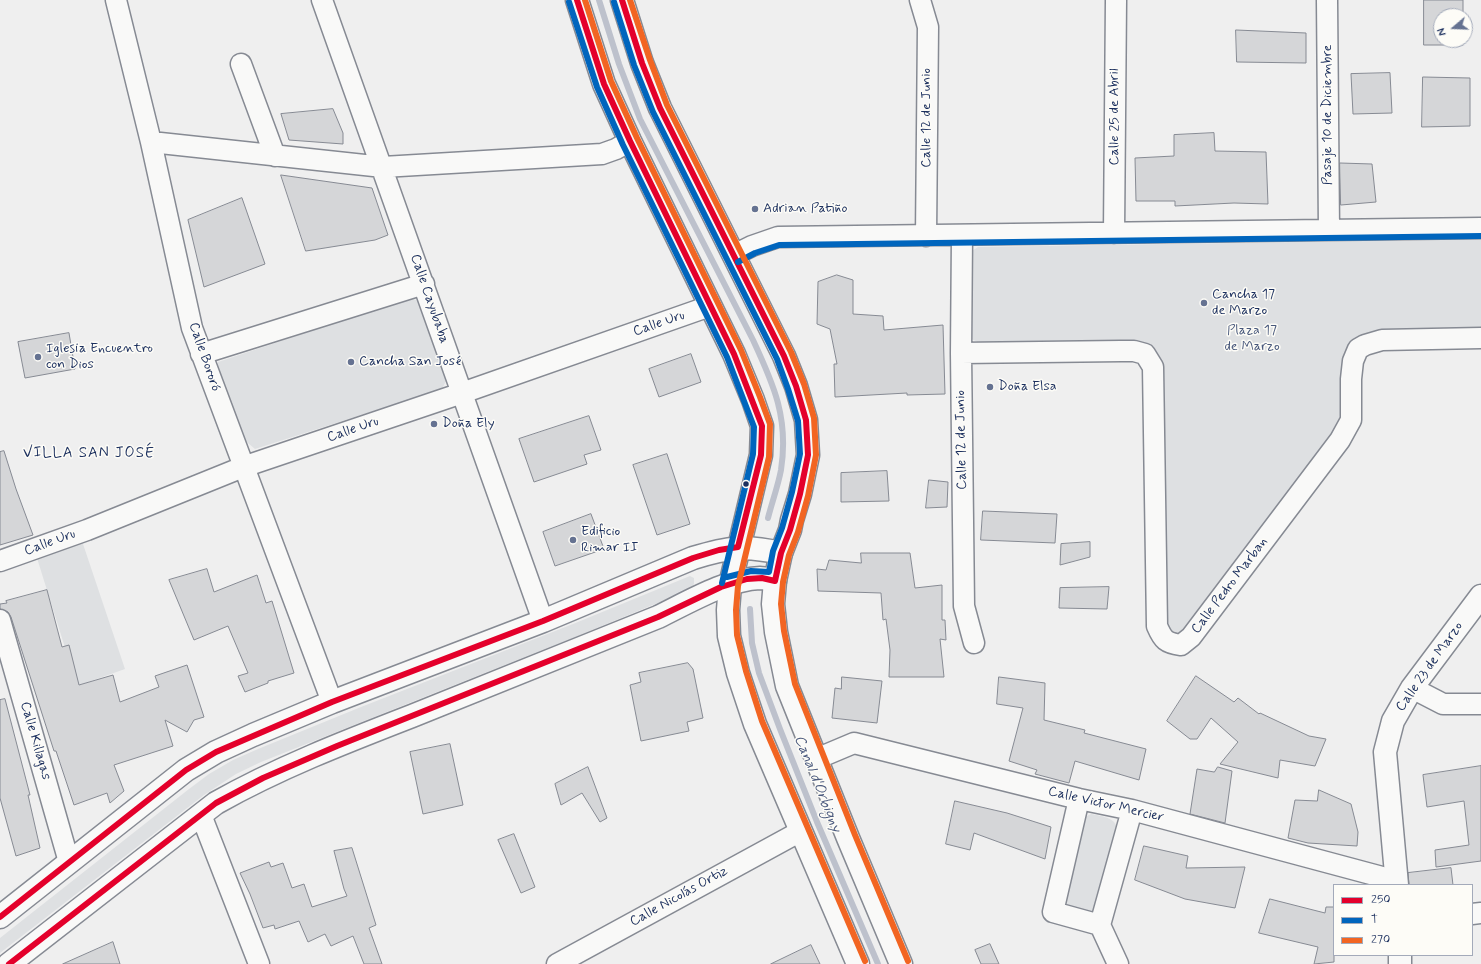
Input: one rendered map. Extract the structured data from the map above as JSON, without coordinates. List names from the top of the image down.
{
  "streets": {
    "main road": ["Calle 23 de Marzo"],
    "street": [
      "Pasaje 10 de Diciembre",
      "Calle 25 de Abril",
      "Calle 12 de Junio",
      "Calle Cayubaba",
      "Calle Uru",
      "Calle Bororó",
      "Calle Pedro Marban",
      "Calle Killagas",
      "Calle Victor Mercier",
      "Calle Nicolás Ortiz"
    ]
  },
  "crossings": [
    ["Calle 12 de Junio", "Calle Pedro Marban"],
    ["Calle Cayubaba", "Calle Uru"],
    ["Calle Uru", "Calle Bororó"],
    ["Calle 23 de Marzo", "Calle Victor Mercier"]
  ],
  "districts": ["VILLA SAN JOSÉ"],
  "water": ["Canal d'Orbigny"],
  "parks": ["Plaza 17 de Marzo"],
  "places": [
    "Adrian Patiño",
    "Cancha 17 de Marzo",
    "Iglesia Encuentro con Dios",
    "Cancha San José",
    "Doña Elsa",
    "Doña Ely",
    "Edificio Rimar II"
  ],
  "lines": ["transit line 250", "transit line 270", "transit line T"],
  "legend": ["250", "T", "270"],
  "north": "left"
}
